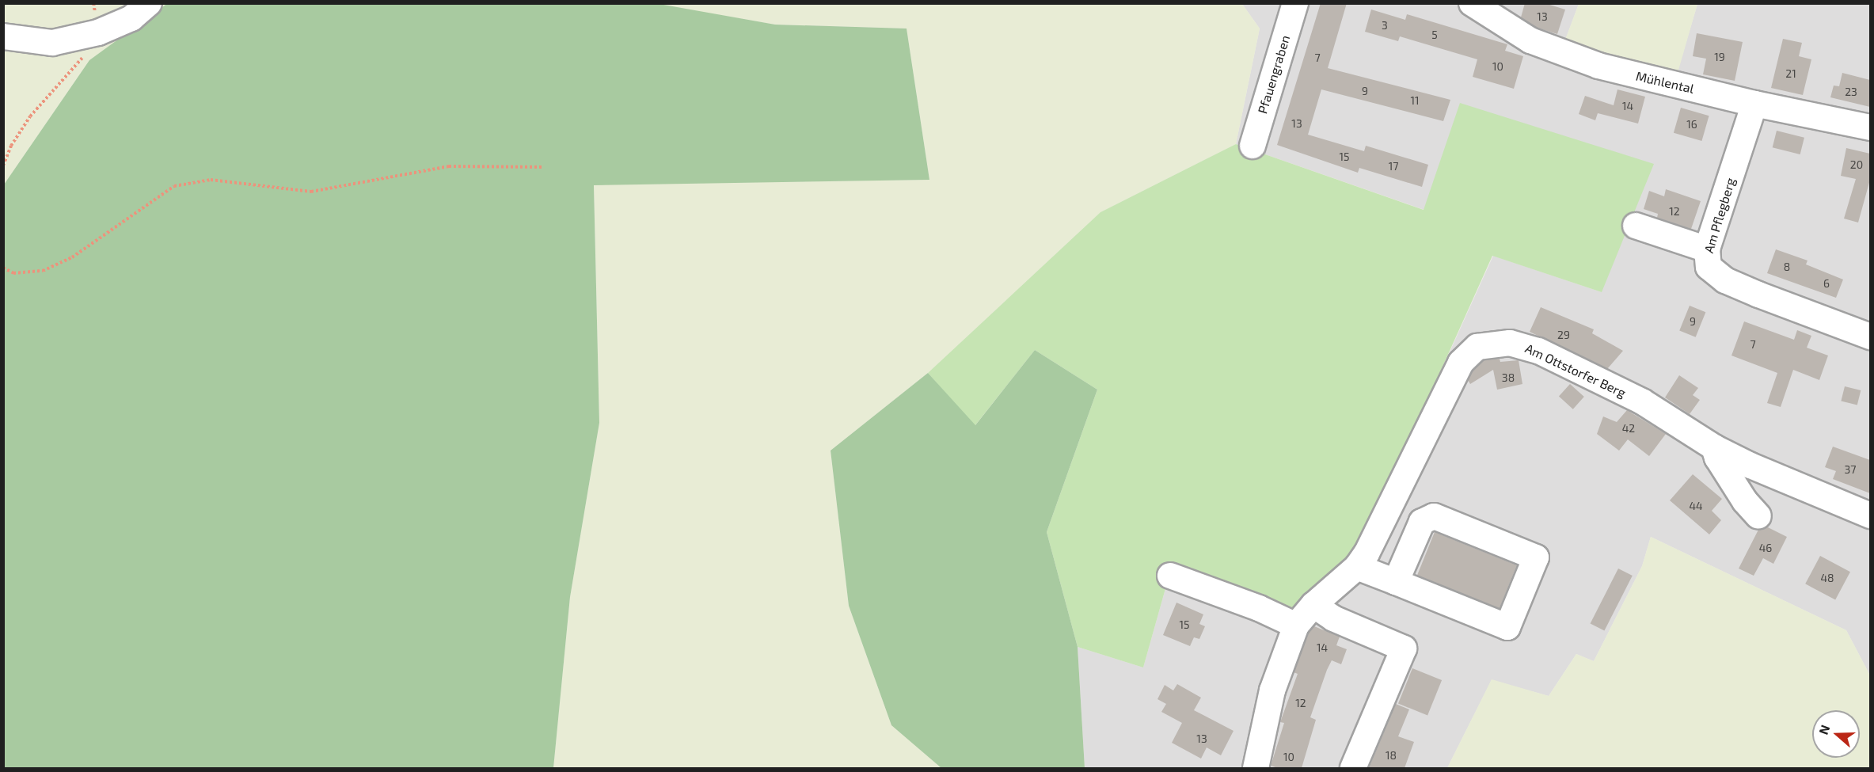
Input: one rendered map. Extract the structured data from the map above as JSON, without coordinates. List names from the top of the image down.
{
  "streets": {
    "street": [
      "Pfauengraben",
      "Mühlental",
      "Am Pflegberg",
      "Am Ottstorfer Berg"
    ]
  },
  "crossings": [
    ["Mühlental", "Am Pflegberg"]
  ],
  "house_numbers": [
    "13",
    "3",
    "5",
    "19",
    "7",
    "10",
    "21",
    "9",
    "23",
    "11",
    "14",
    "13",
    "16",
    "15",
    "20",
    "17",
    "12",
    "8",
    "6",
    "9",
    "29",
    "7",
    "38",
    "42",
    "37",
    "44",
    "46",
    "48",
    "15",
    "14",
    "12",
    "13",
    "18",
    "10"
  ],
  "north": "left"
}
